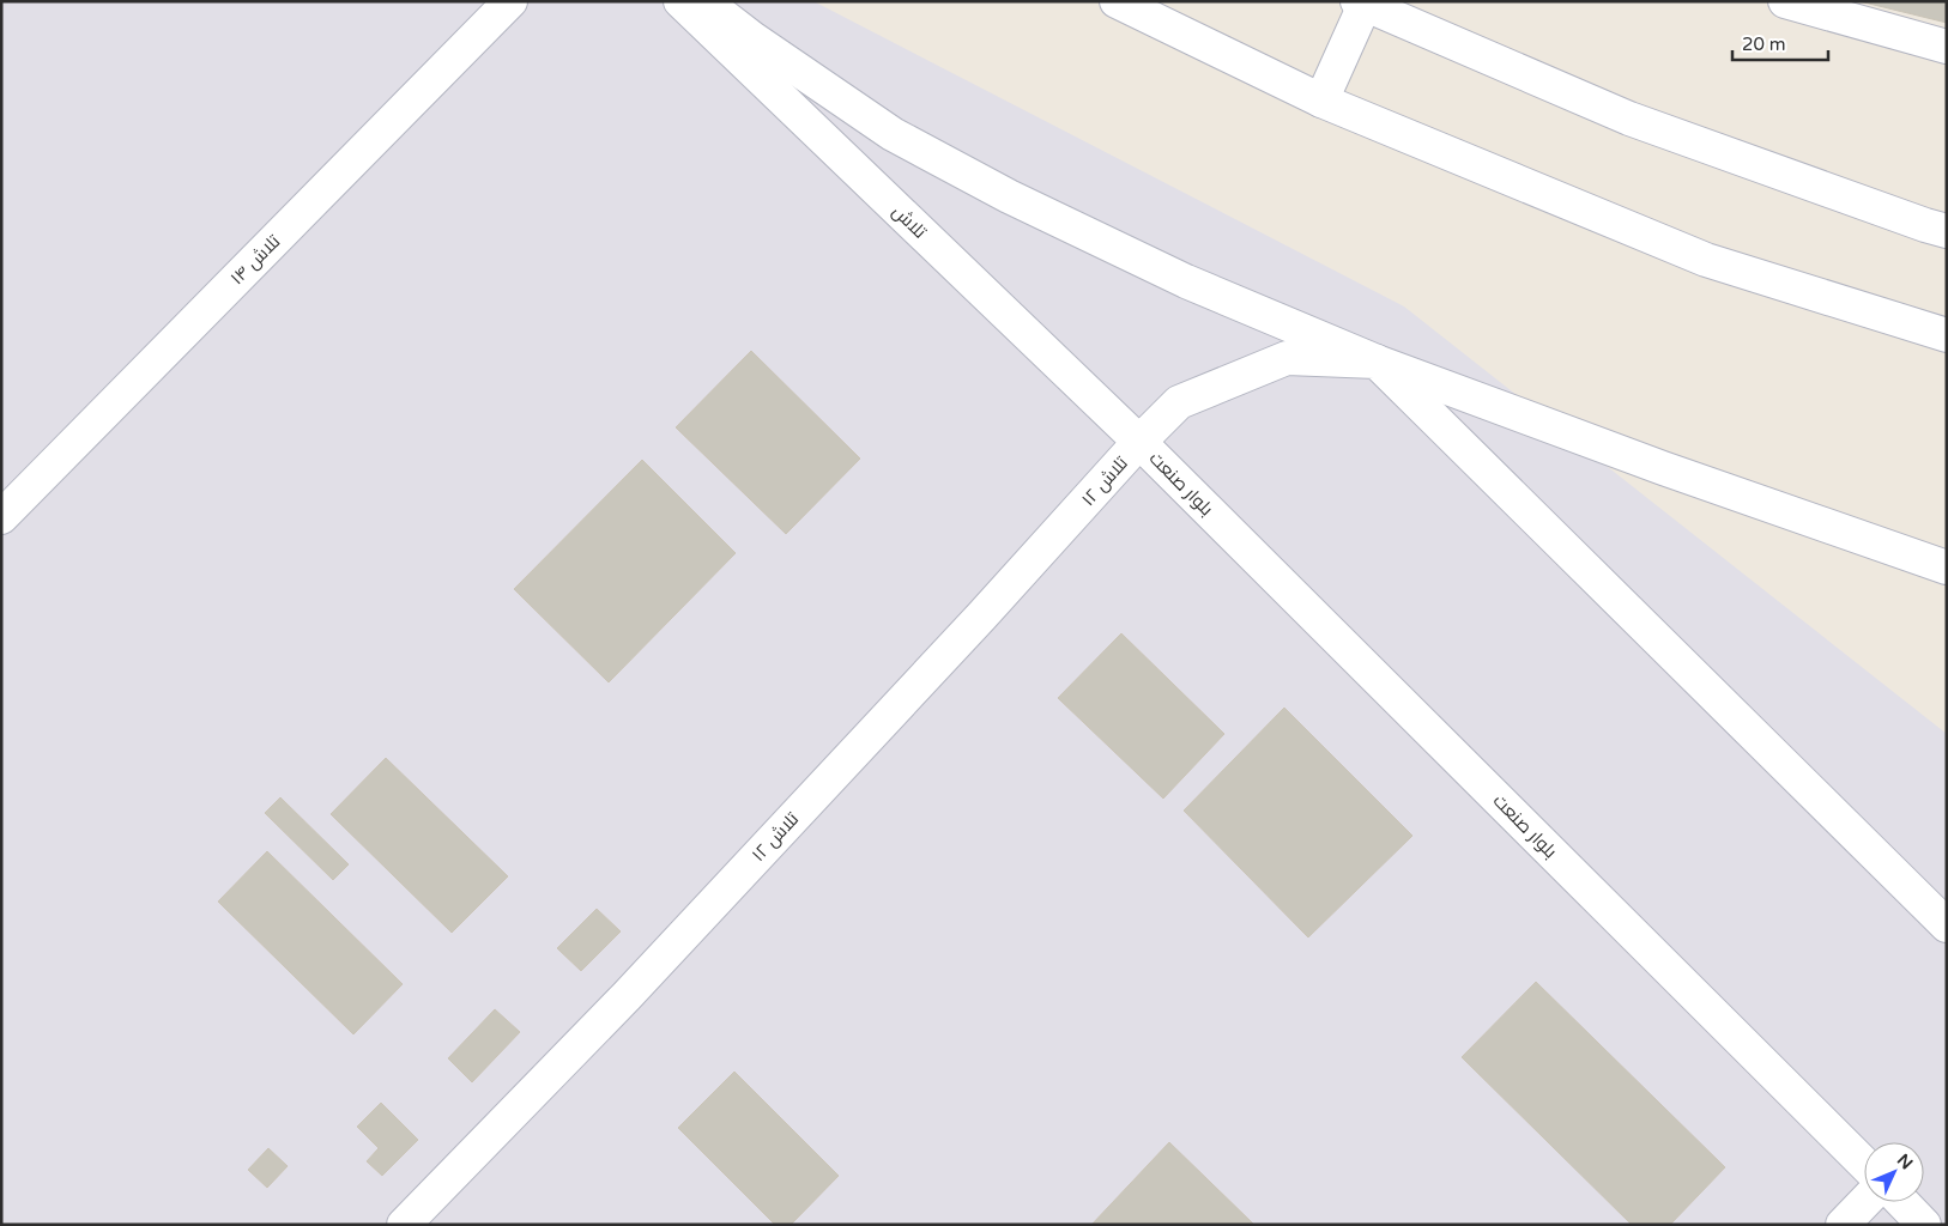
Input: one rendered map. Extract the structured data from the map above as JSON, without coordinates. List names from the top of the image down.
{
  "streets": {
    "street": [
      "تلاش",
      "تلاش ۱۴",
      "تلاش ۱۲",
      "بلوار صنعت"
    ]
  },
  "crossings": [
    ["تلاش", "تلاش ۱۲"],
    ["تلاش", "بلوار صنعت"],
    ["تلاش ۱۲", "بلوار صنعت"]
  ],
  "scale_bar": "20 m",
  "north": "top right"
}
